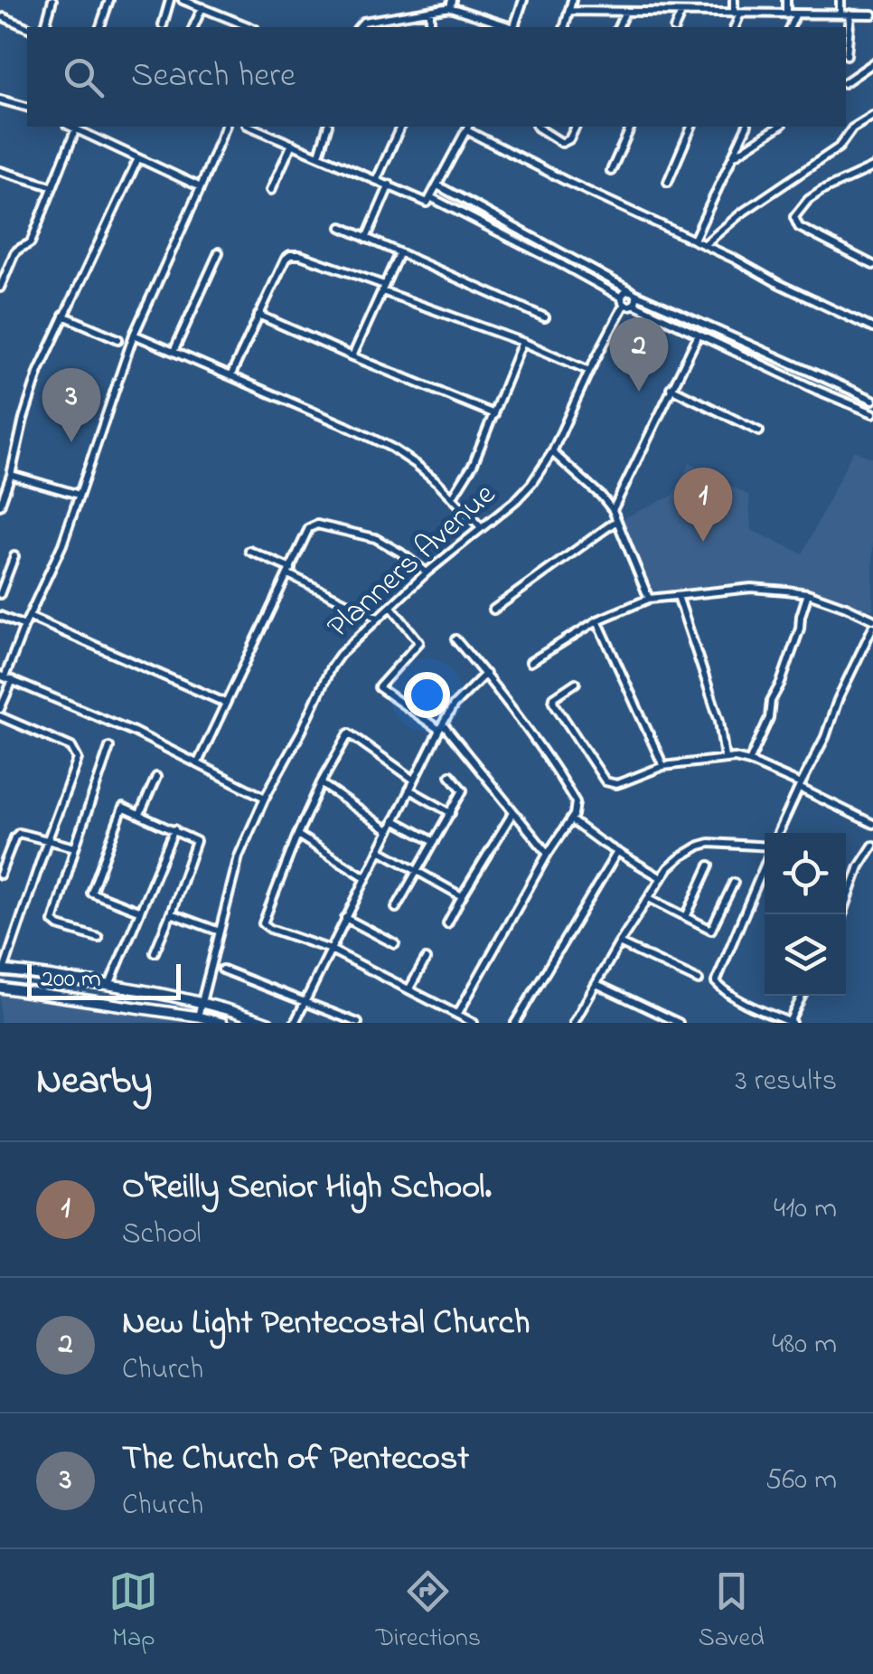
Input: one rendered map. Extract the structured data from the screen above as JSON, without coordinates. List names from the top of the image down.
{
  "streets": {
    "street": ["Planners Avenue"]
  },
  "scale_bar": "200 m",
  "page": {
    "search": "Search here",
    "pins": ["2", "3", "1"],
    "scale": "200 m",
    "heading": ["Nearby", "3 results"],
    "list": [
      {
        "mark": "1",
        "name": "O'Reilly Senior High School.",
        "note": "School",
        "value": "410 m"
      },
      {
        "mark": "2",
        "name": "New Light Pentecostal Church",
        "note": "Church",
        "value": "480 m"
      },
      {
        "mark": "3",
        "name": "The Church of Pentecost",
        "note": "Church",
        "value": "560 m"
      }
    ],
    "nav": ["Map", "Directions", "Saved"]
  }
}
